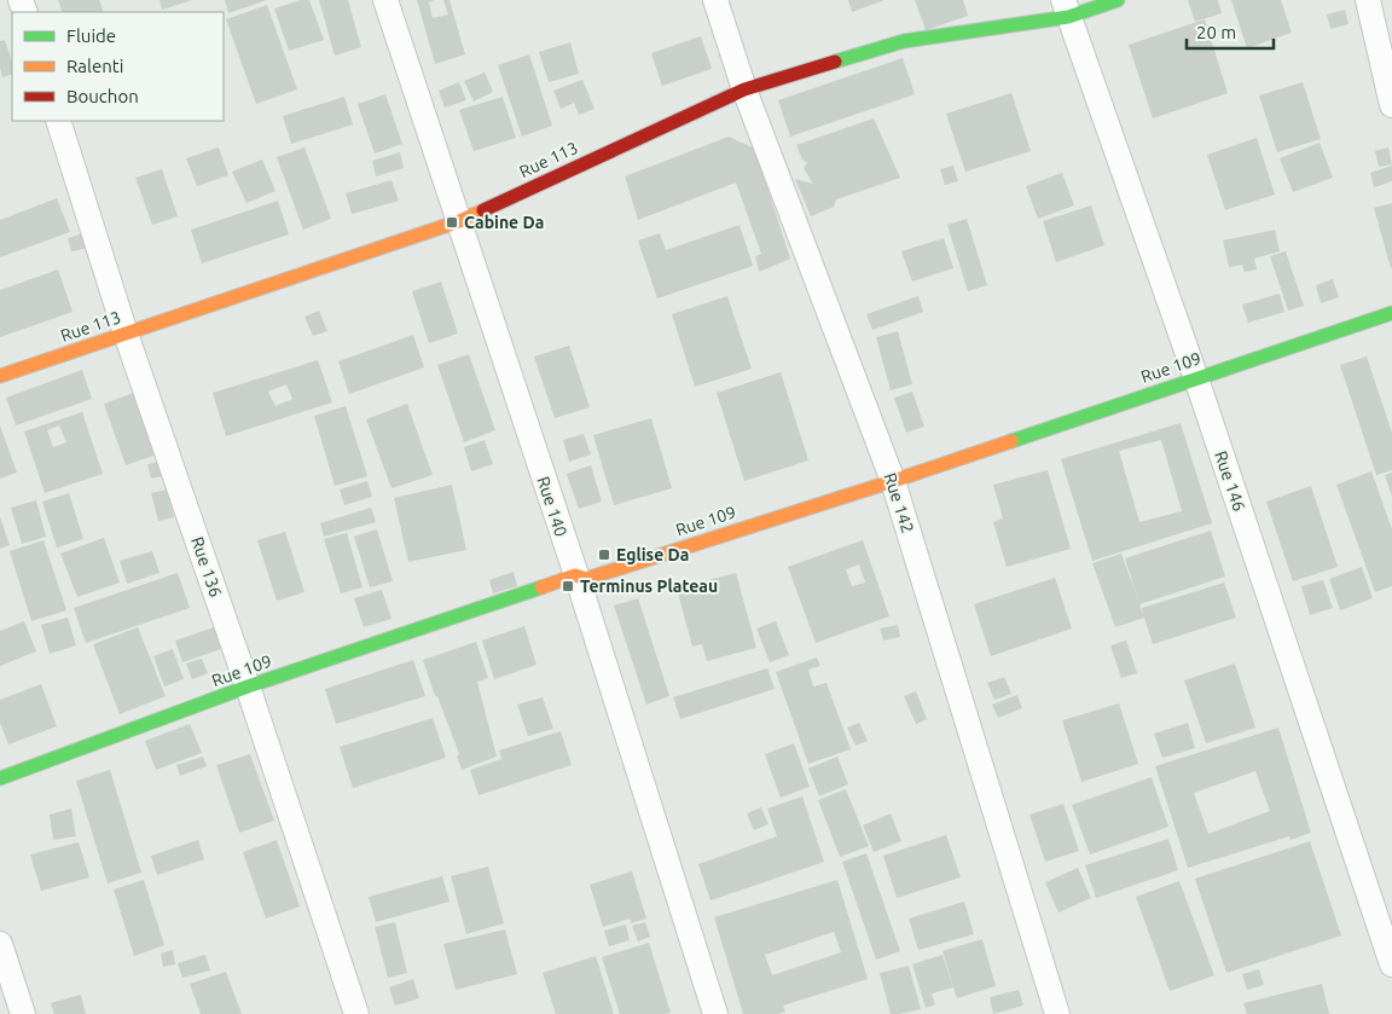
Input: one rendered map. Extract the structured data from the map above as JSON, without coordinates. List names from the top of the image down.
{
  "streets": {
    "street": [
      "Rue 113",
      "Rue 109",
      "Rue 146",
      "Rue 142",
      "Rue 140",
      "Rue 136"
    ]
  },
  "crossings": [
    ["Rue 113", "Rue 146"],
    ["Rue 113", "Rue 142"],
    ["Rue 113", "Rue 140"],
    ["Rue 113", "Rue 136"],
    ["Rue 109", "Rue 146"],
    ["Rue 109", "Rue 142"],
    ["Rue 109", "Rue 140"],
    ["Rue 109", "Rue 136"]
  ],
  "places": {
    "transit": ["Cabine Da", "Eglise Da", "Terminus Plateau"]
  },
  "legend": ["Fluide", "Ralenti", "Bouchon"],
  "scale_bar": "20 m"
}
